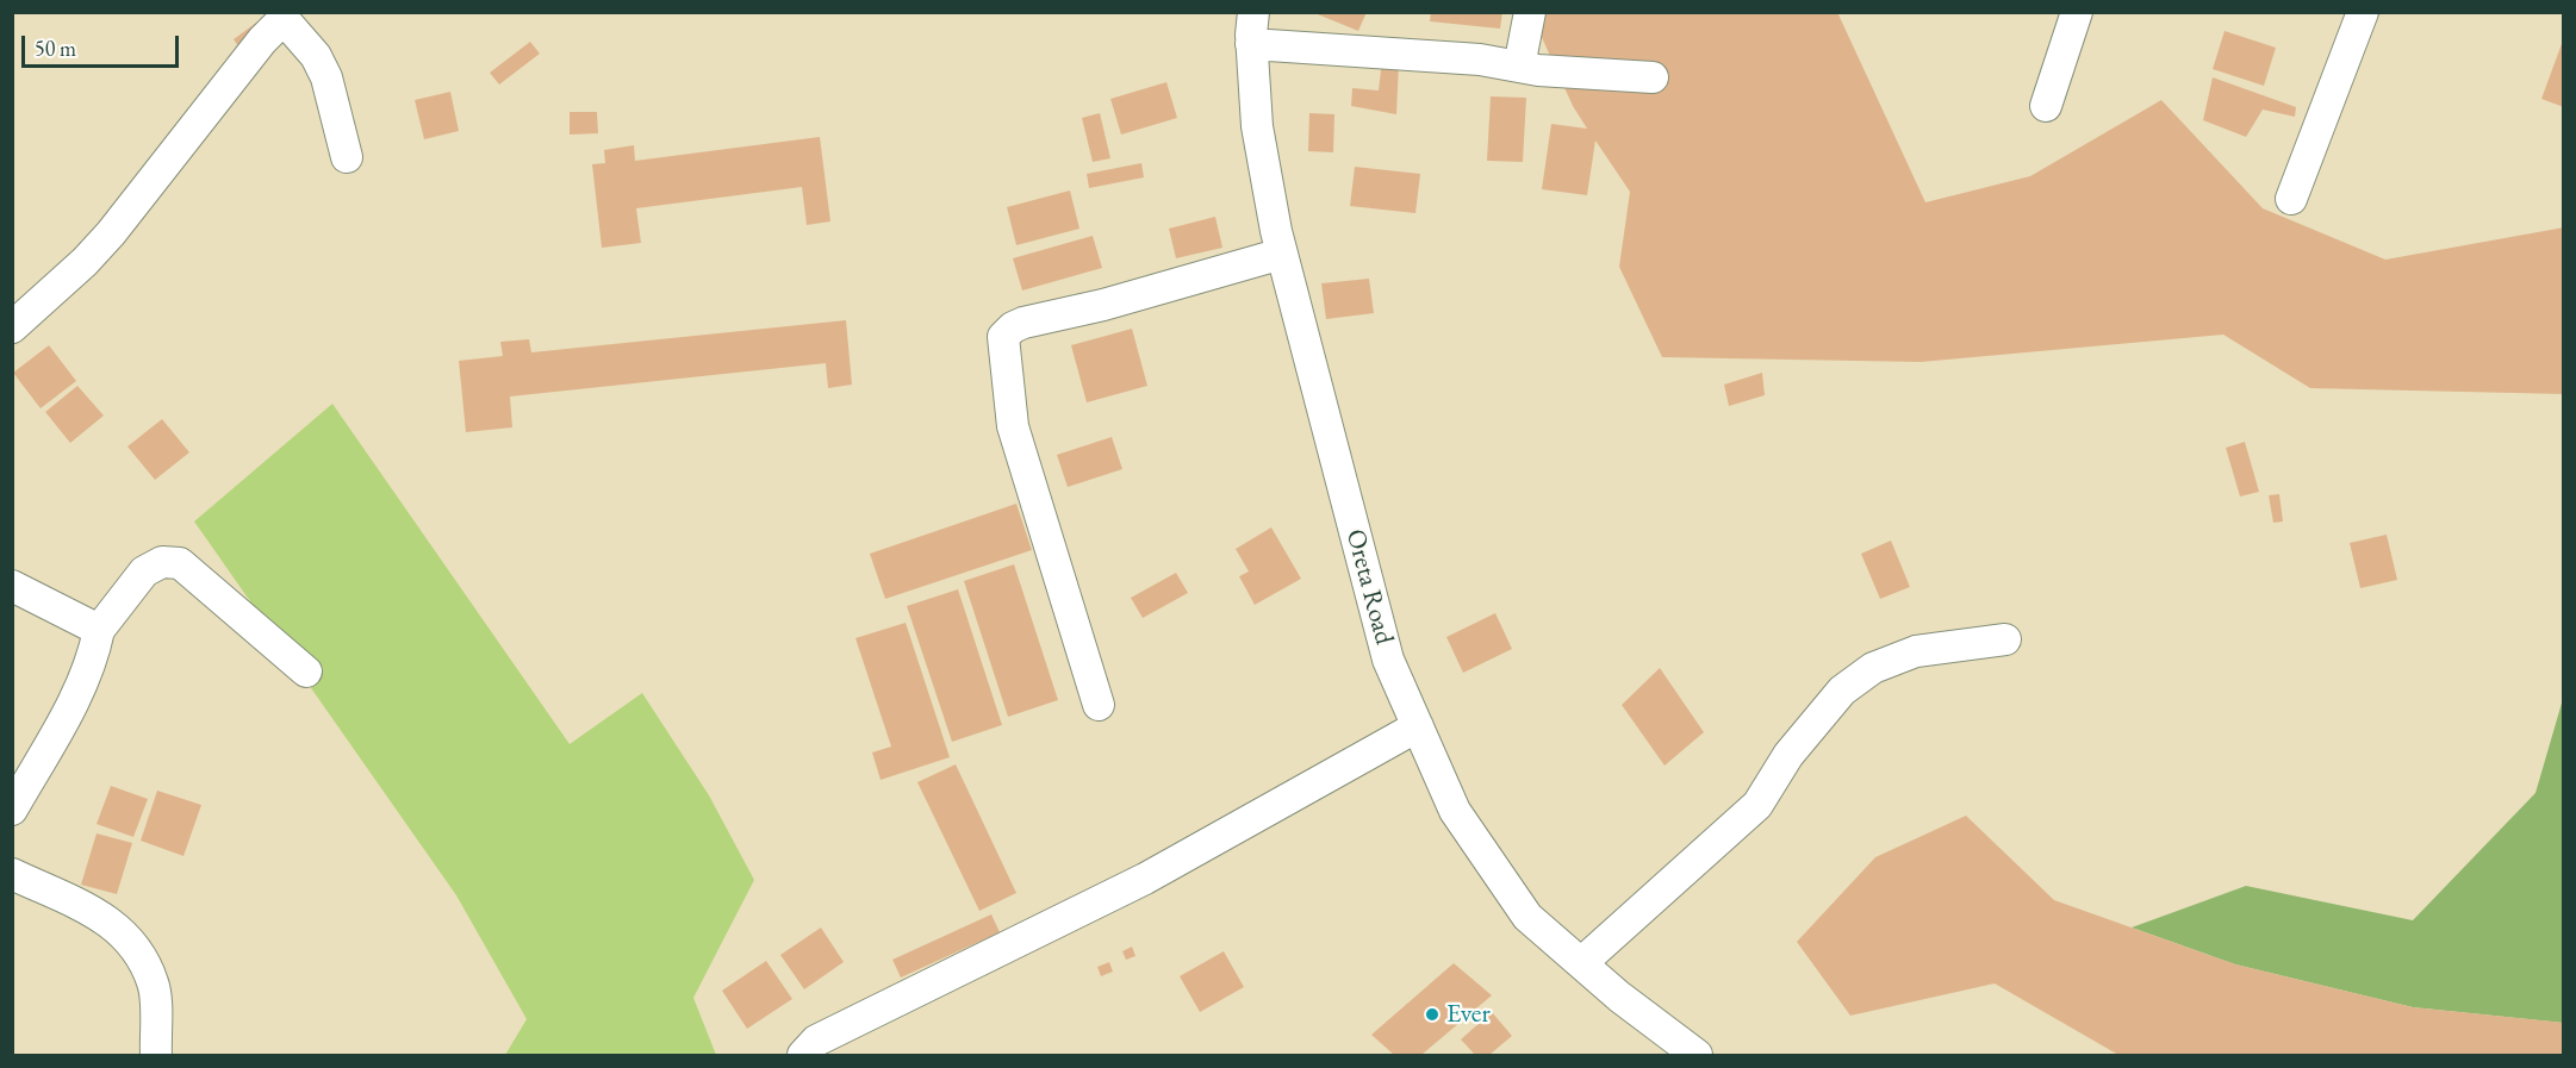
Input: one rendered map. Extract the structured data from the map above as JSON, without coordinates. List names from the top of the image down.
{
  "streets": {
    "street": ["Oreta Road"]
  },
  "places": ["Ever"],
  "scale_bar": "50 m"
}
